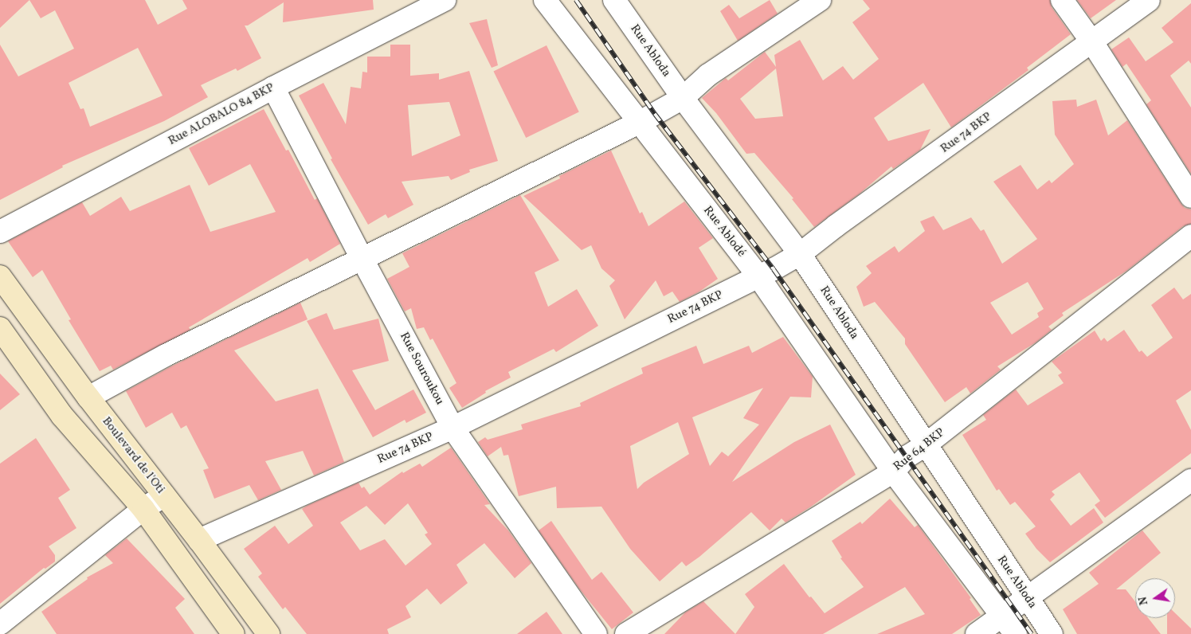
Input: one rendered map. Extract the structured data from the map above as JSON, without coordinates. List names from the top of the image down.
{
  "streets": {
    "main road": ["Boulevard de l'Oti"],
    "street": [
      "Rue Abloda",
      "Rue ALOBALO 84 BKP",
      "Rue 74 BKP",
      "Rue Ablodé",
      "Rue Souroukou",
      "Rue 64 BKP"
    ]
  },
  "crossings": [
    ["Rue Abloda", "Rue 74 BKP"],
    ["Rue Abloda", "Rue 64 BKP"],
    ["Rue ALOBALO 84 BKP", "Rue Souroukou"],
    ["Rue 74 BKP", "Rue Ablodé"],
    ["Rue 74 BKP", "Rue Souroukou"],
    ["Rue 74 BKP", "Boulevard de l'Oti"],
    ["Rue Ablodé", "Rue 64 BKP"]
  ],
  "north": "left"
}
